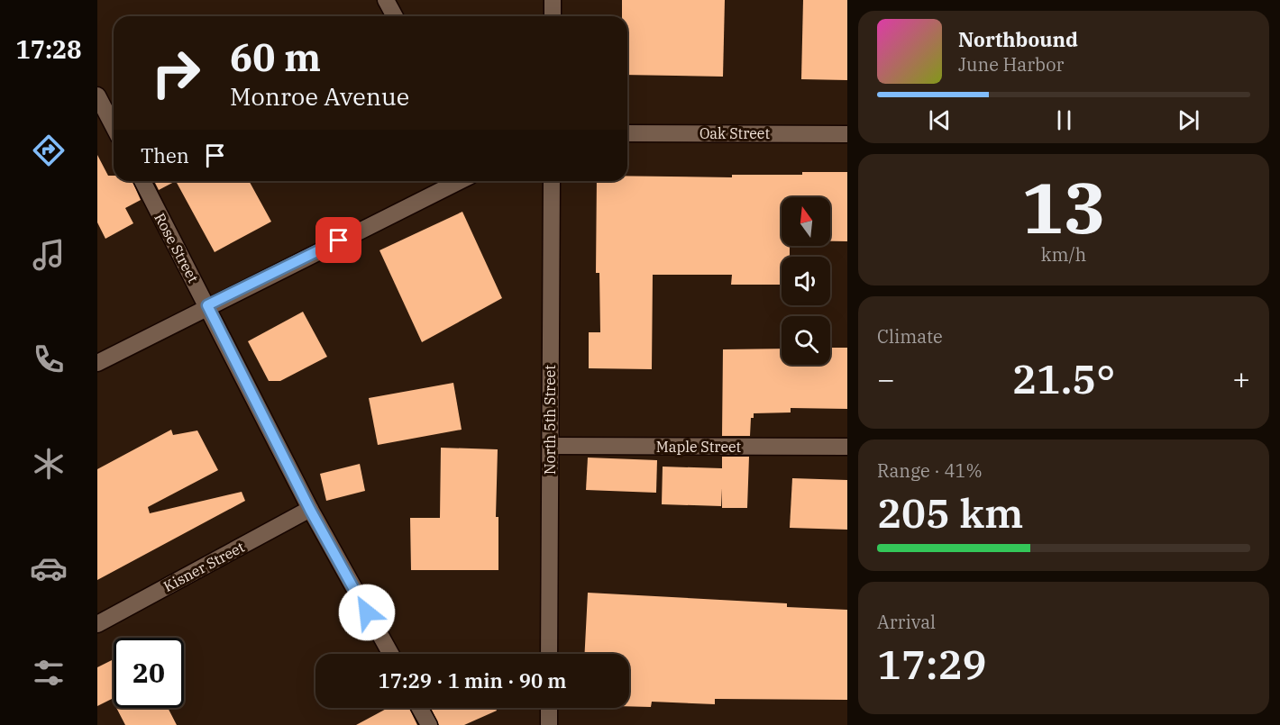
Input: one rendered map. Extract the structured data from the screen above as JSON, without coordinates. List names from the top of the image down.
{
  "streets": {
    "street": [
      "Oak Street",
      "Rose Street",
      "North 5th Street",
      "Maple Street",
      "Kisner Street"
    ]
  },
  "crossings": [
    ["Rose Street", "Kisner Street"],
    ["North 5th Street", "Maple Street"]
  ],
  "north": "top",
  "page": {
    "tabs": "17:28",
    "turn": ["60 m", "Monroe Avenue"],
    "song": ["Northbound", "June Harbor"],
    "then": "Then",
    "tile": [
      ["13", "km/h"],
      "Climate",
      ["Range · 41%", "205 km"],
      ["Arrival", "17:29"]
    ],
    "heat": ["−", "21.5°", "+"],
    "limit": "20",
    "trip": "17:29 · 1 min · 90 m"
  }
}
